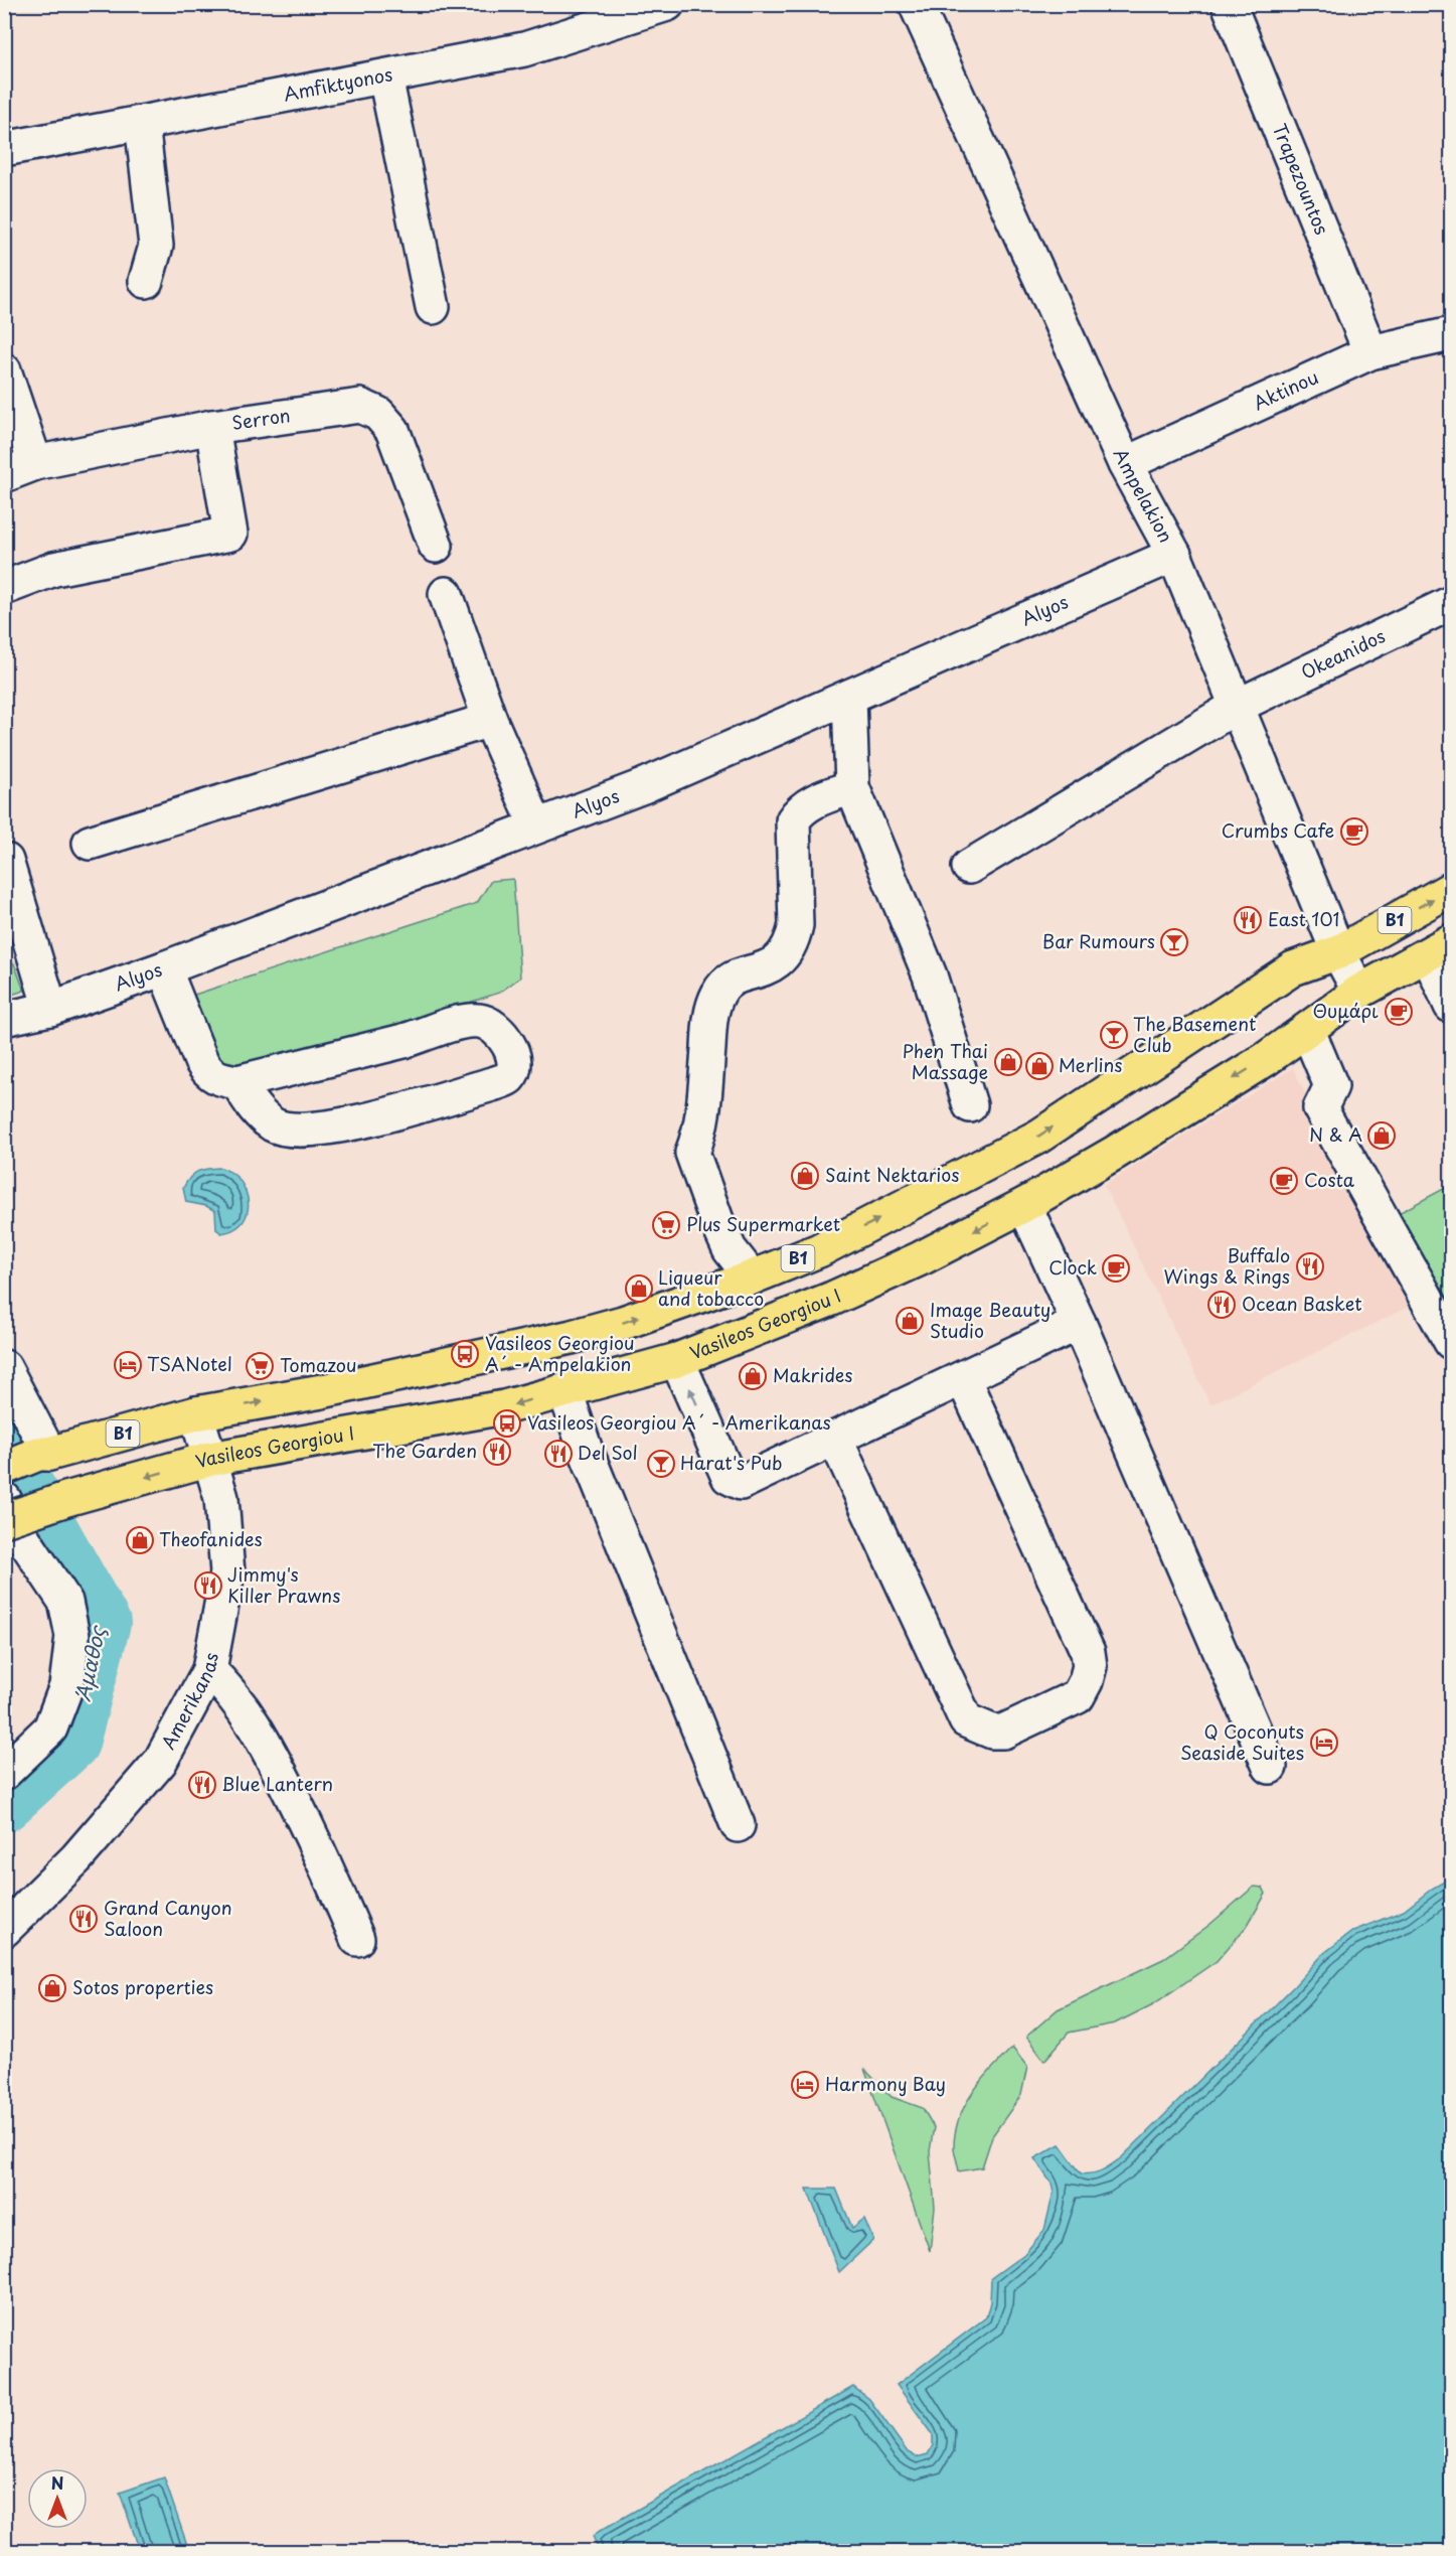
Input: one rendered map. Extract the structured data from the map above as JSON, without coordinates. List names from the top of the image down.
{
  "streets": {
    "main road": ["B1", "Vasileos Georgiou I"],
    "street": [
      "Amfiktyonos",
      "Trapezountos",
      "Aktinou",
      "Serron",
      "Ampelakion",
      "Alyos",
      "Okeanidos",
      "Amerikanas"
    ]
  },
  "crossings": [
    ["Trapezountos", "Aktinou"],
    ["Aktinou", "Ampelakion"],
    ["Ampelakion", "Alyos"],
    ["Ampelakion", "Okeanidos"],
    ["Ampelakion", "B1"],
    ["Ampelakion", "Vasileos Georgiou I"],
    ["B1", "Amerikanas"],
    ["Vasileos Georgiou I", "Amerikanas"]
  ],
  "water": ["Άμαθος"],
  "places": {
    "cafe": [
      "Crumbs Cafe",
      "Θυμάρι",
      "Costa",
      "Clock"
    ],
    "restaurant": [
      "East 101",
      "Buffalo Wings & Rings",
      "Ocean Basket",
      "The Garden",
      "Del Sol",
      "Jimmy's Killer Prawns",
      "Blue Lantern",
      "Grand Canyon Saloon"
    ],
    "bar": ["Bar Rumours", "The Basement Club", "Harat's Pub"],
    "shop": [
      "Phen Thai Massage",
      "Merlins",
      "N & A",
      "Saint Nektarios",
      "Liqueur and tobacco",
      "Image Beauty Studio",
      "Makrides",
      "Theofanides",
      "Sotos properties"
    ],
    "supermarket": ["Plus Supermarket", "Tomazou"],
    "bus stop": ["Vasileos Georgiou A´ - Ampelakion", "Vasileos Georgiou A´ - Amerikanas"],
    "hotel": ["TSANotel", "Q Coconuts Seaside Suites", "Harmony Bay"]
  },
  "north": "top"
}
